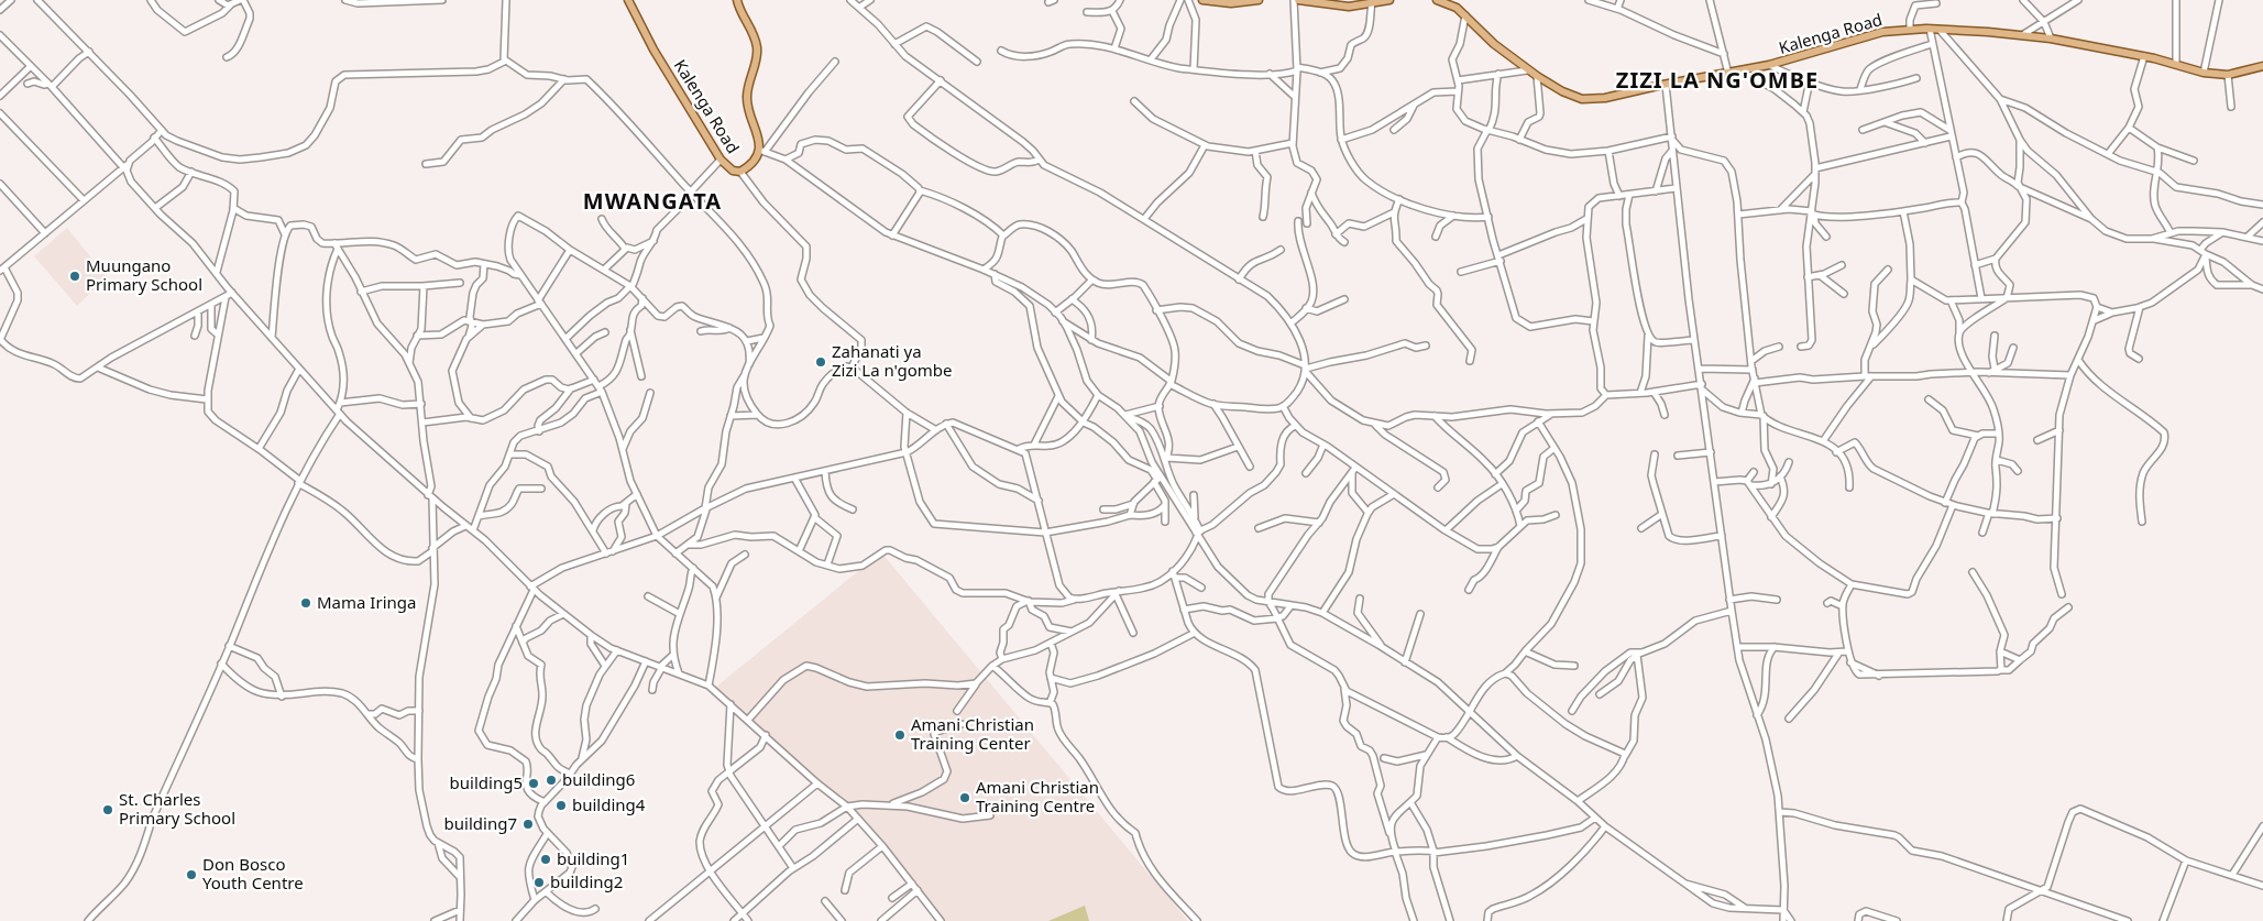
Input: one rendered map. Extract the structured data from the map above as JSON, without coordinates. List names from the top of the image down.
{
  "streets": {
    "main road": ["Kalenga Road"]
  },
  "districts": ["ZIZI LA NG'OMBE", "MWANGATA"],
  "places": [
    "Muungano Primary School",
    "Zahanati ya Zizi La n'gombe",
    "Mama Iringa",
    "Amani Christian Training Center",
    "building6",
    "building5",
    "Amani Christian Training Centre",
    "building4",
    "St. Charles Primary School",
    "building7",
    "building1",
    "Don Bosco Youth Centre",
    "building2"
  ]
}
